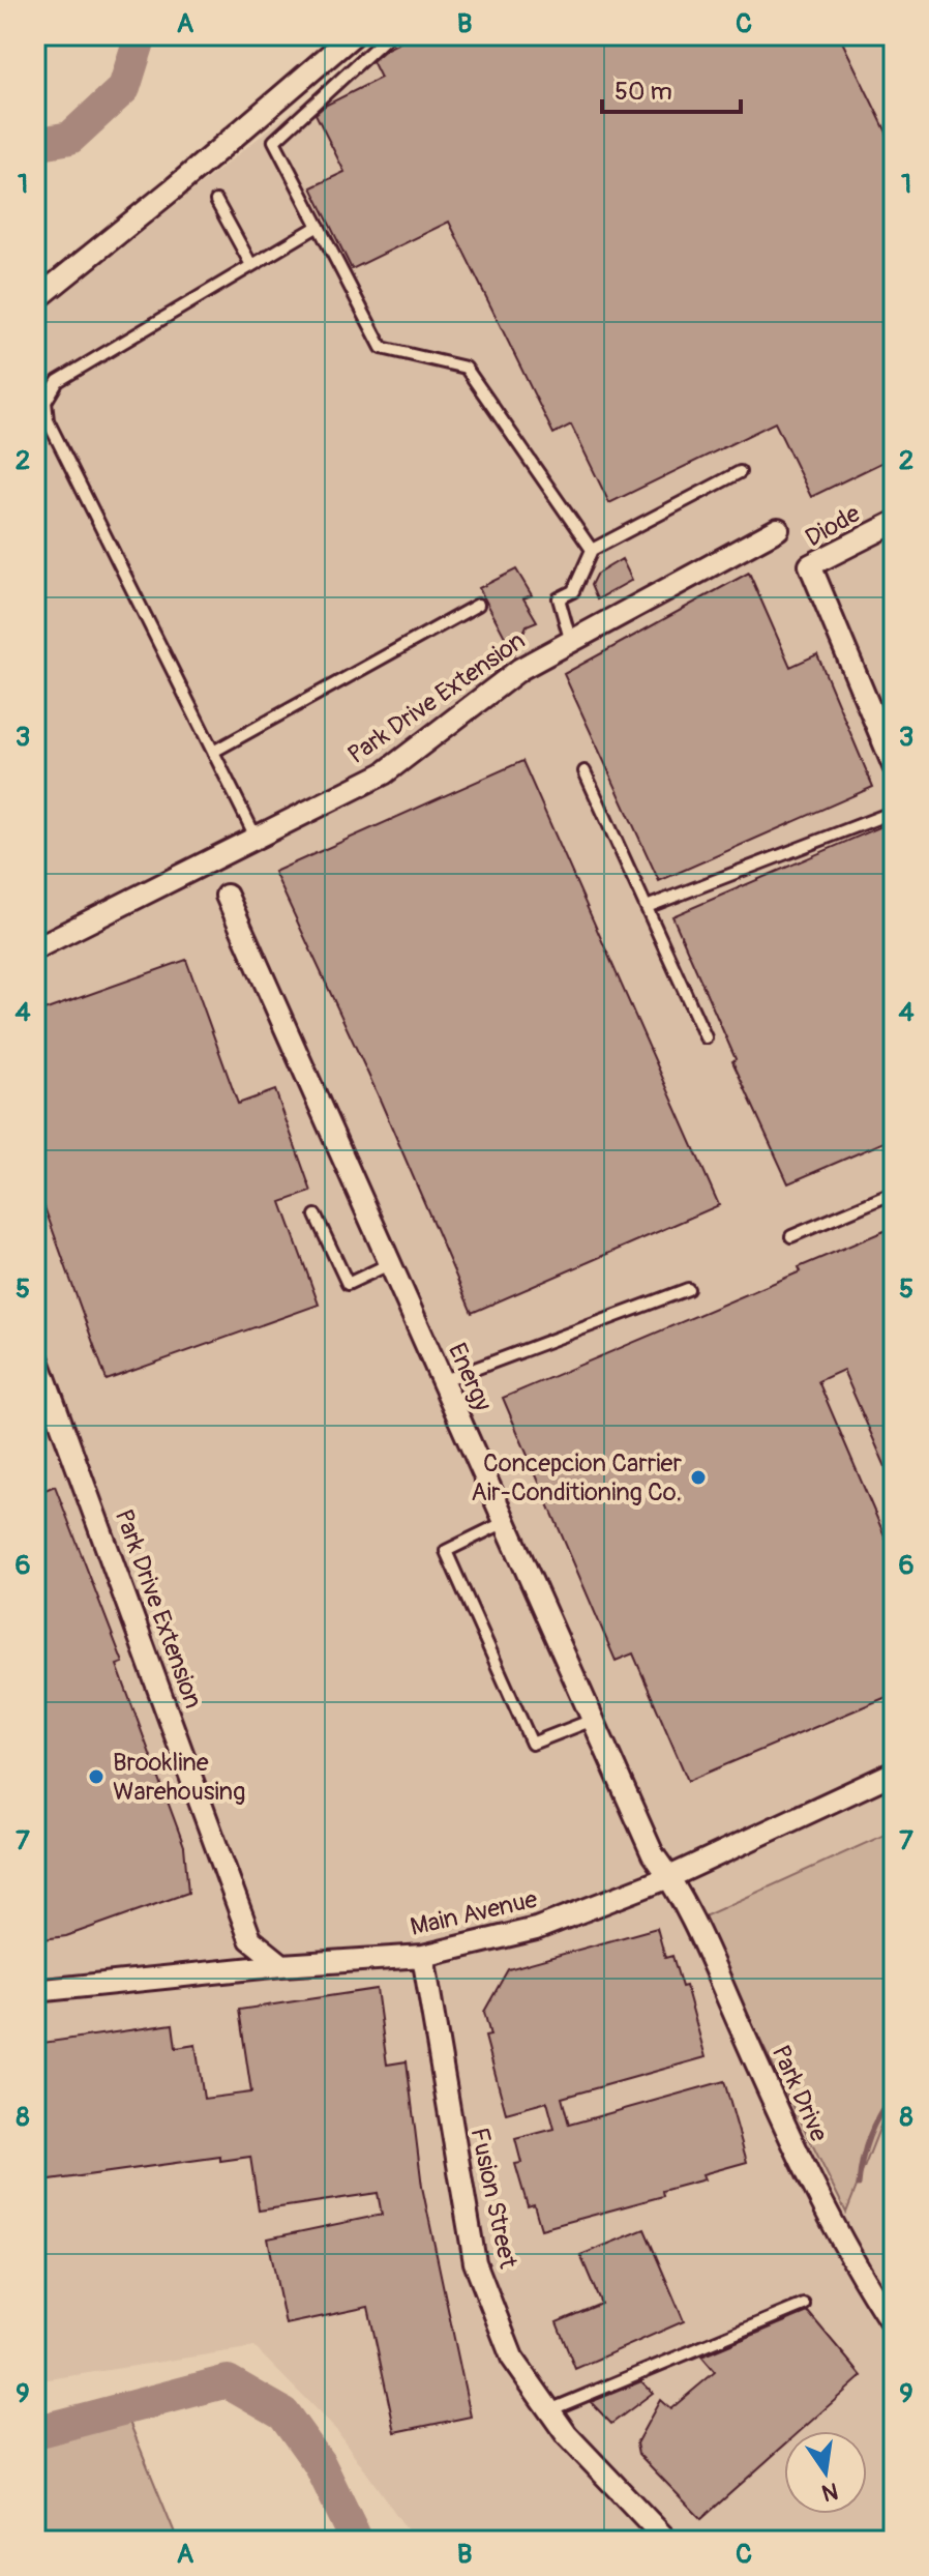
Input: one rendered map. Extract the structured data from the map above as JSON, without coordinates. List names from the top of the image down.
{
  "streets": {
    "street": [
      "Diode",
      "Park Drive Extension",
      "Energy",
      "Main Avenue",
      "Park Drive",
      "Fusion Street"
    ]
  },
  "crossings": [
    ["Park Drive Extension", "Main Avenue"],
    ["Energy", "Main Avenue"],
    ["Energy", "Park Drive"],
    ["Main Avenue", "Park Drive"],
    ["Main Avenue", "Fusion Street"]
  ],
  "places": ["Concepcion Carrier Air-Conditioning Co.", "Brookline Warehousing"],
  "scale_bar": "50 m",
  "north": "bottom",
  "grid": {
    "columns": ["A", "B", "C"],
    "rows": [
      "1",
      "2",
      "3",
      "4",
      "5",
      "6",
      "7",
      "8",
      "9"
    ]
  }
}
